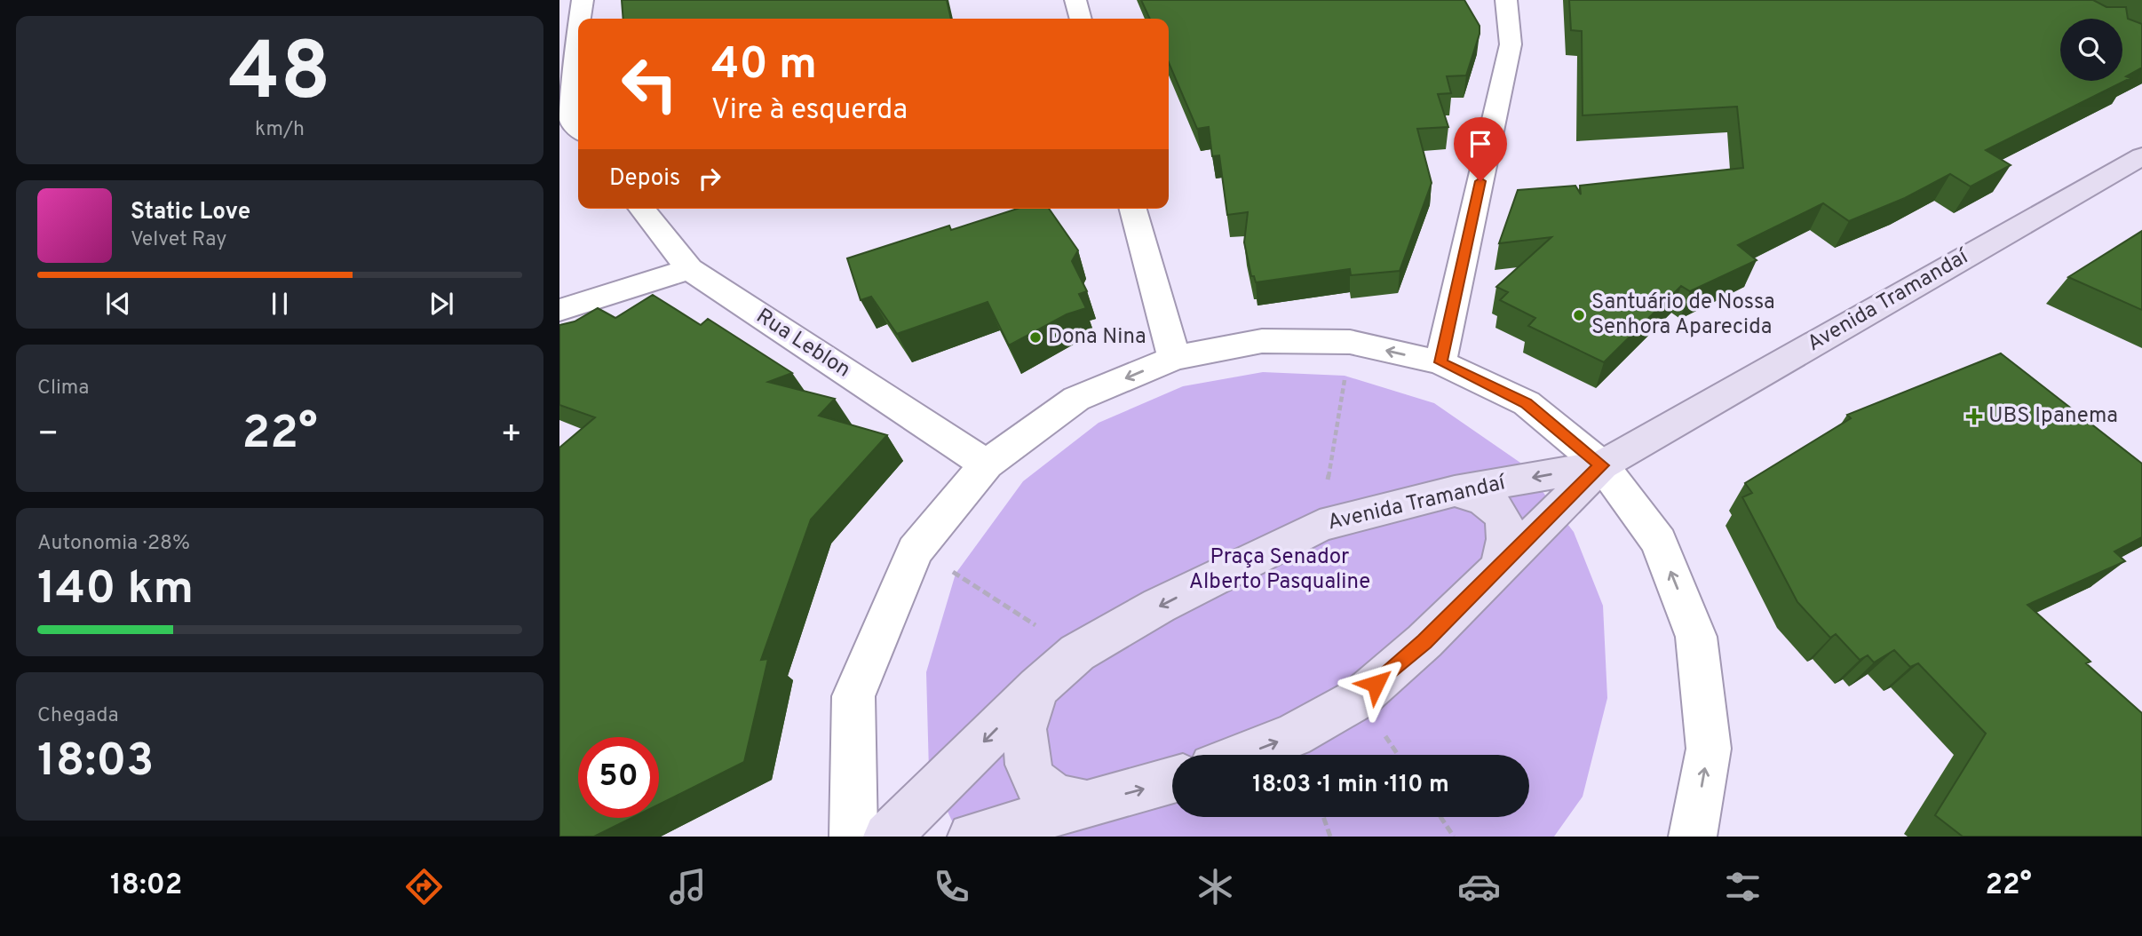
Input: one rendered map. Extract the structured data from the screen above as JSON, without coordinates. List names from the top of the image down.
{
  "streets": {
    "main road": ["Avenida Tramandaí"],
    "street": ["Rua Leblon"]
  },
  "parks": ["Praça Senador Alberto Pasqualine"],
  "places": {
    "other": ["Santuário de Nossa Senhora Aparecida", "Dona Nina"],
    "health": ["UBS Ipanema"]
  },
  "page": {
    "tile": [
      ["48", "km/h"],
      "Clima",
      ["Autonomia · 28%", "140 km"],
      ["Chegada", "18:03"]
    ],
    "turn": ["40 m", "Vire à esquerda"],
    "then": "Depois",
    "song": ["Static Love", "Velvet Ray"],
    "heat": ["−", "22°", "+"],
    "limit": "50",
    "trip": "18:03 · 1 min · 110 m",
    "tabs": ["18:02", "22°"]
  }
}
